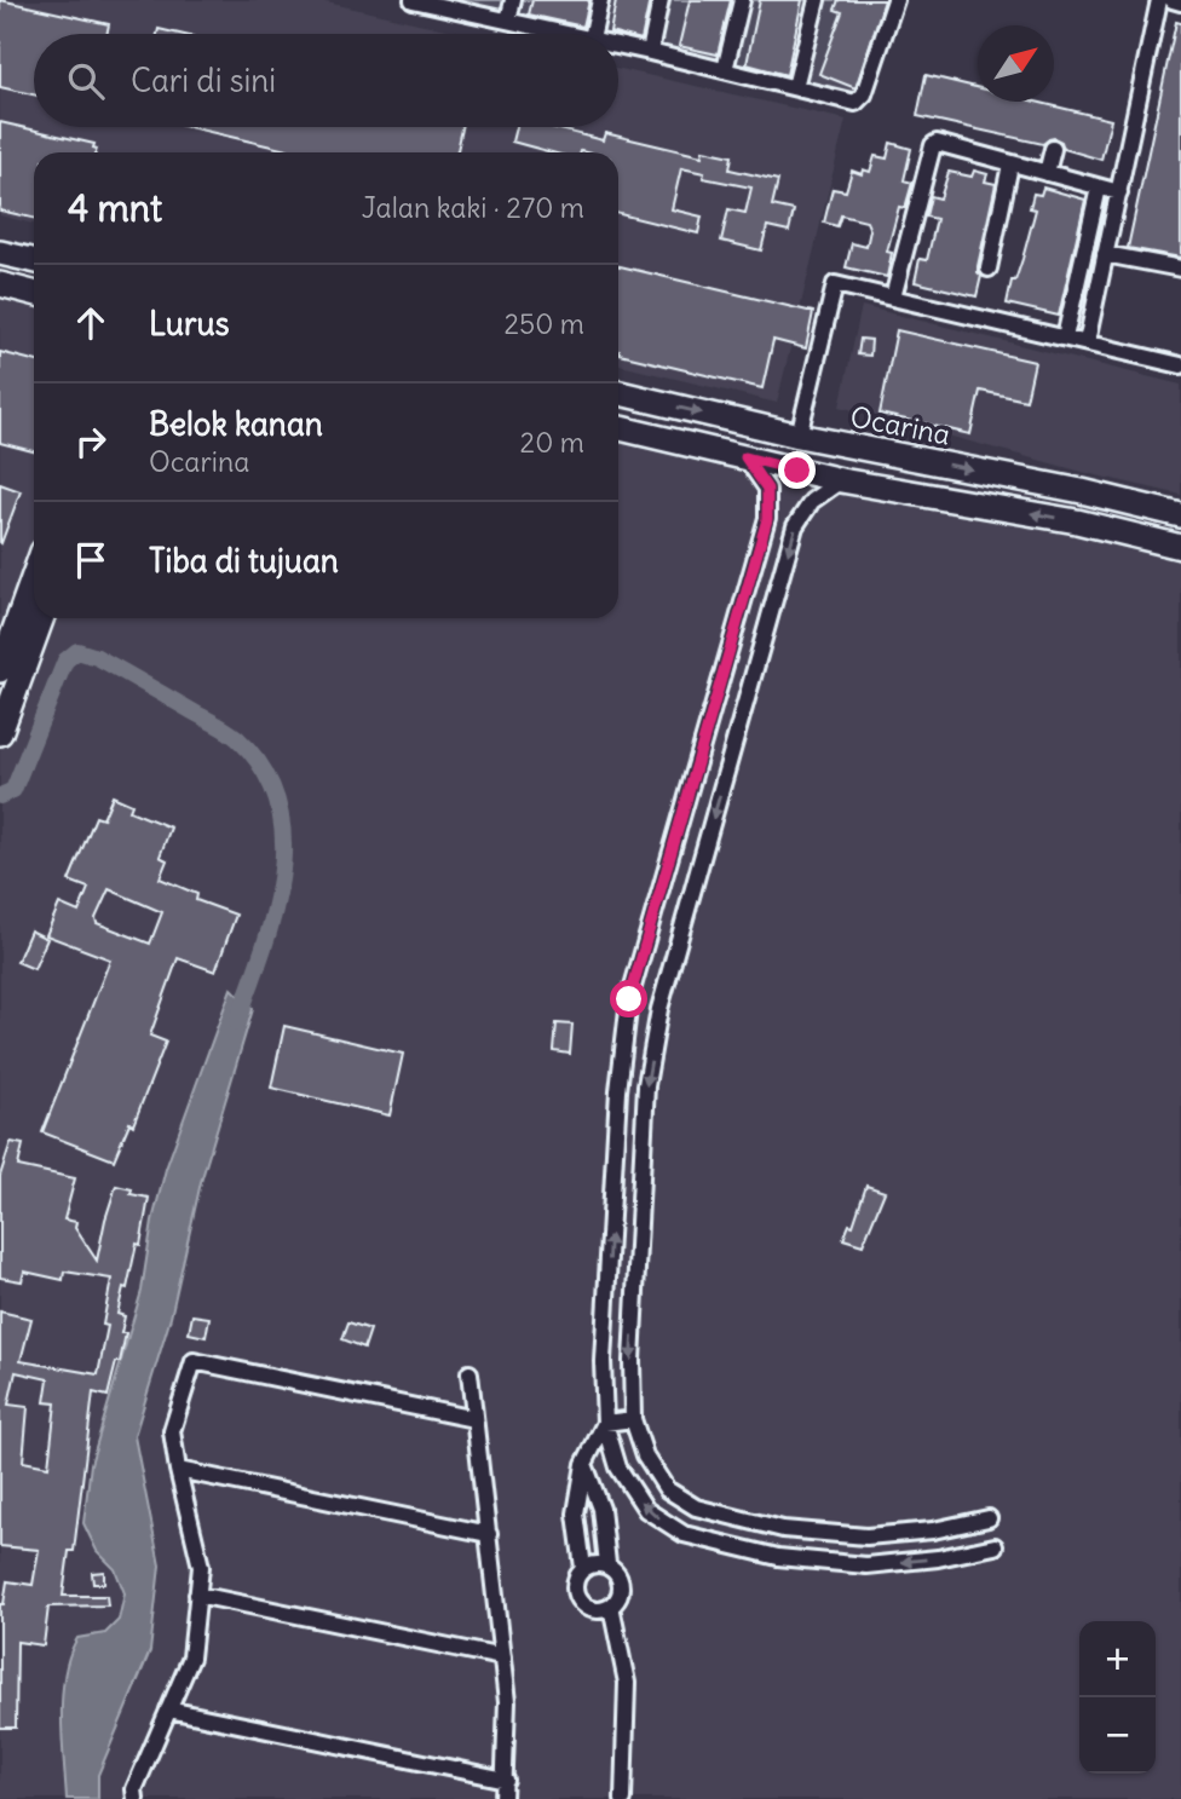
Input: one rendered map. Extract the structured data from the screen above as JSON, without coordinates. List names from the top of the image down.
{
  "streets": {
    "main road": ["Ocarina"]
  },
  "north": "top right",
  "page": {
    "search": "Cari di sini",
    "heading": ["4 mnt", "Jalan kaki · 270 m"],
    "list": [
      ["Lurus", "250 m"],
      ["Belok kanan", "Ocarina", "20 m"],
      "Tiba di tujuan"
    ],
    "map_buttons": ["+", "−"]
  }
}
